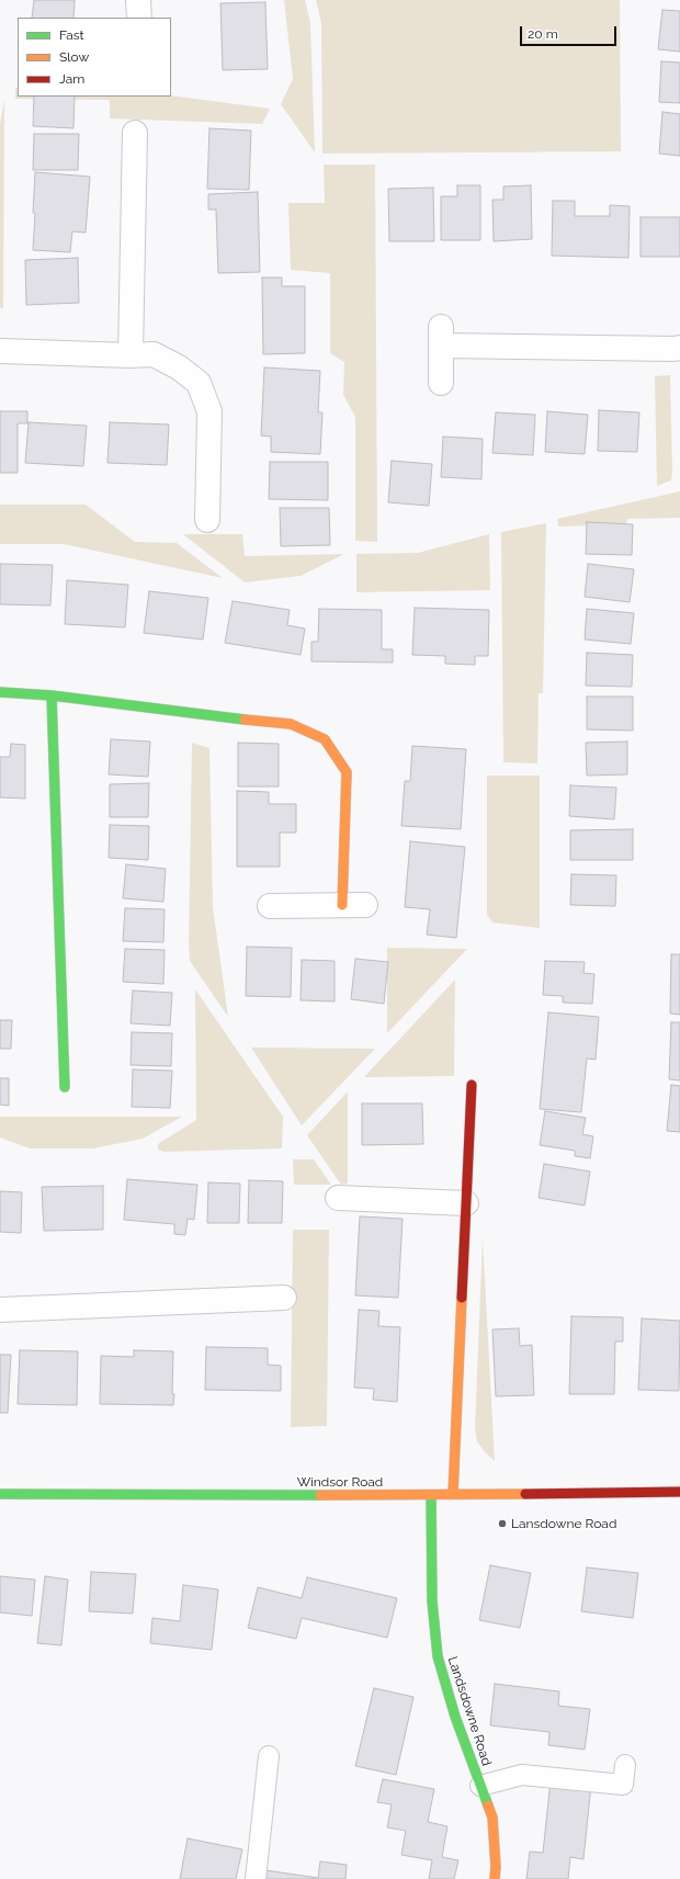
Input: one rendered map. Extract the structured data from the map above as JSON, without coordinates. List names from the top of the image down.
{
  "streets": {
    "street": ["Windsor Road", "Landsdowne Road"]
  },
  "crossings": [
    ["Windsor Road", "Landsdowne Road"]
  ],
  "places": ["Lansdowne Road"],
  "legend": ["Fast", "Slow", "Jam"],
  "scale_bar": "20 m"
}
